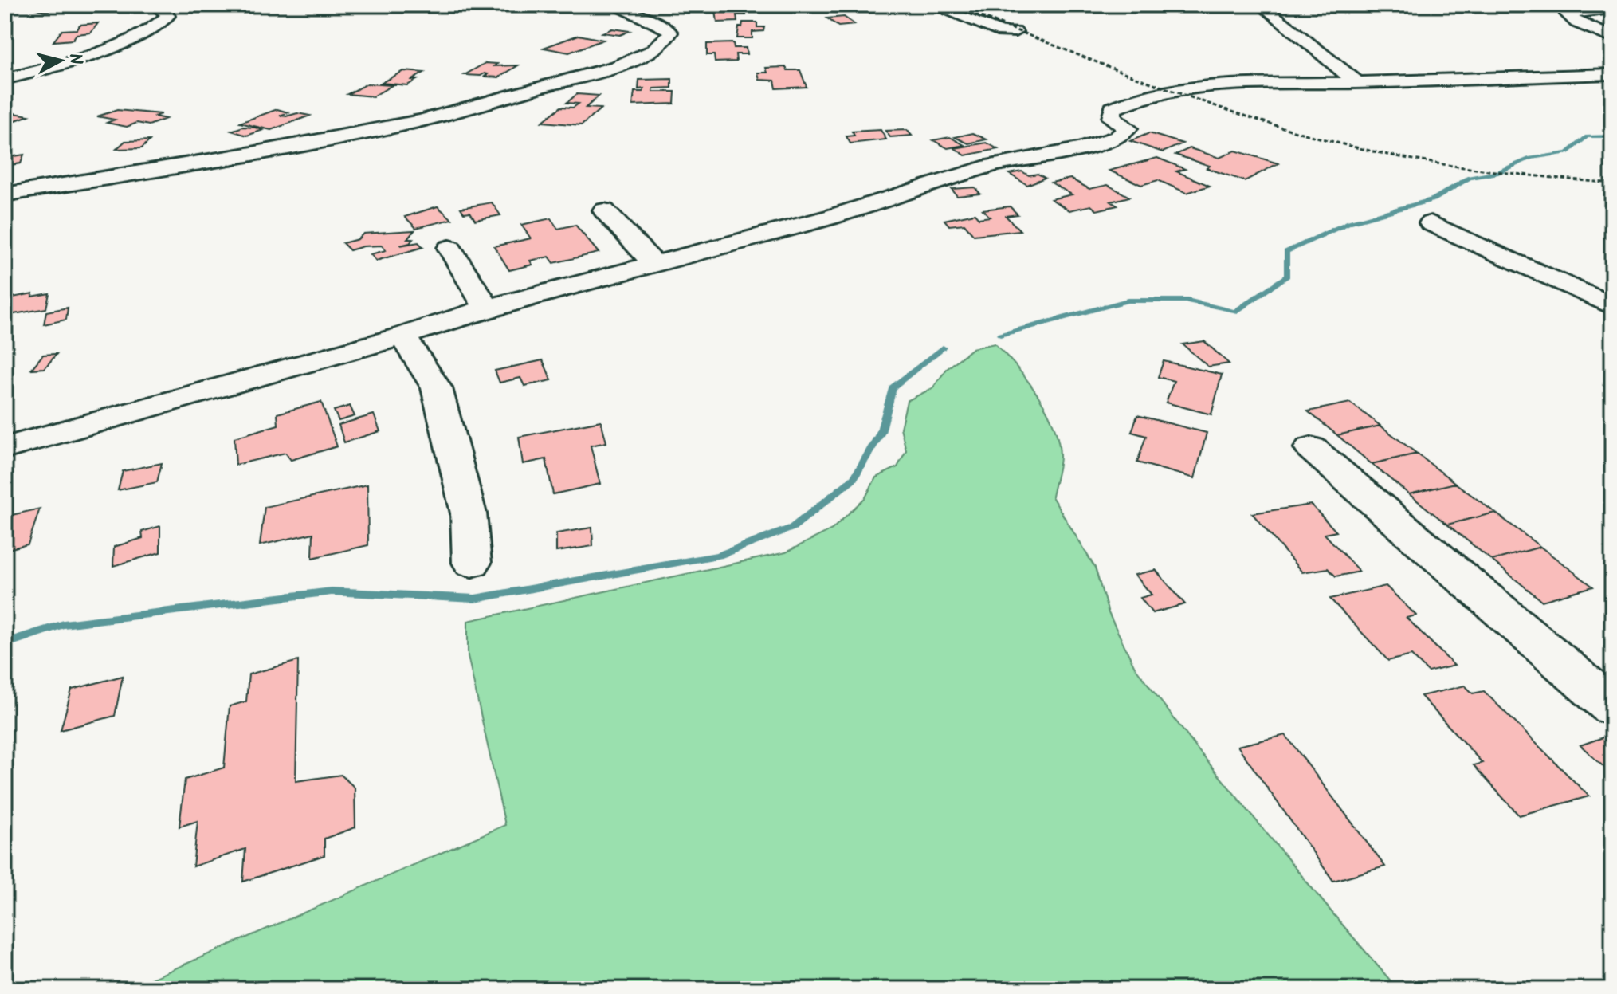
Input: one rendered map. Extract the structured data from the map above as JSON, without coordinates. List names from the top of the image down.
{
  "north": "right"
}
